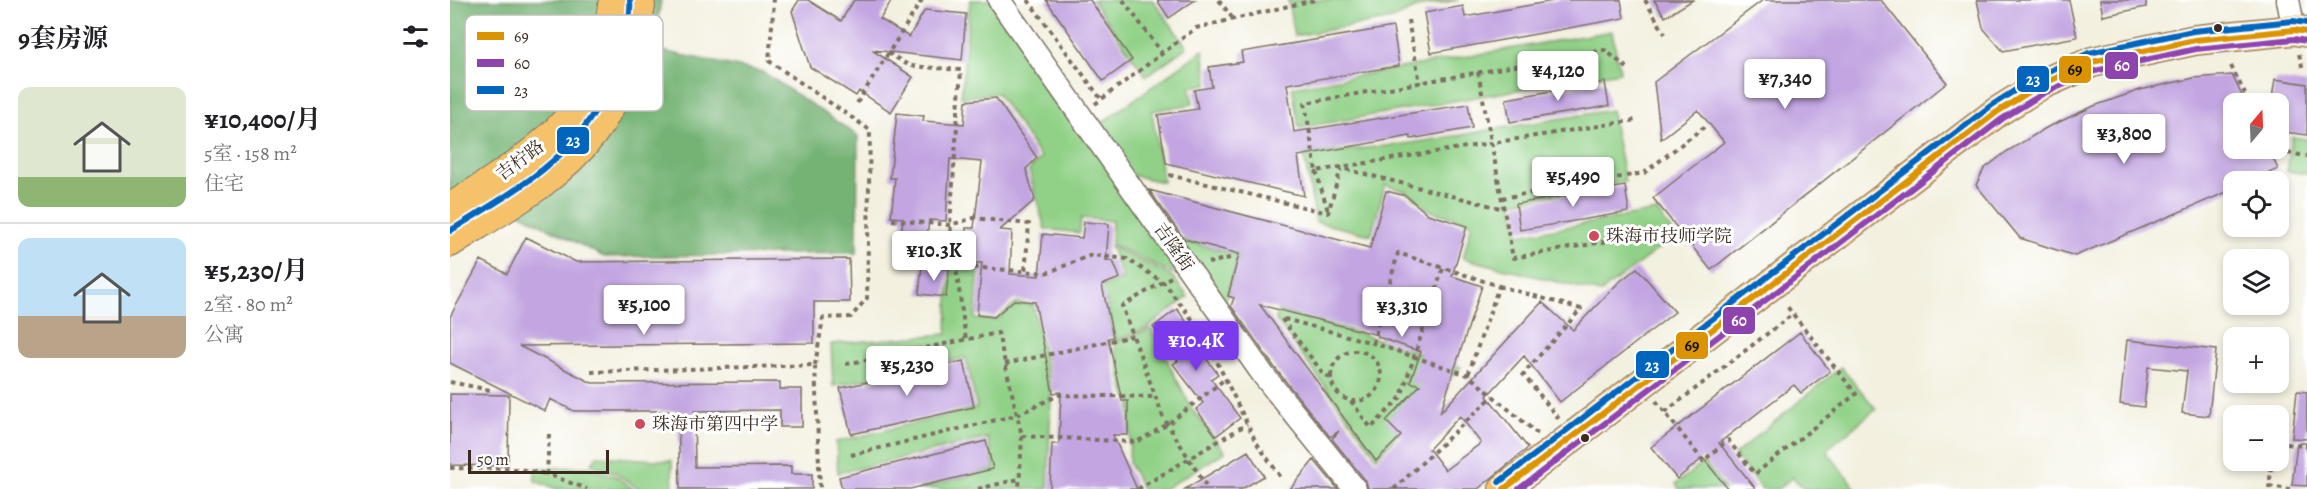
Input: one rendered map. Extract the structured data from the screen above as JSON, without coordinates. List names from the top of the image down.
{
  "streets": {
    "main road": ["吉柠路"],
    "street": ["吉隆街"]
  },
  "places": ["珠海市技师学院", "珠海市第四中学"],
  "lines": ["transit line 23", "transit line 69", "transit line 60"],
  "legend": ["69", "60", "23"],
  "scale_bar": "50 m",
  "north": "top",
  "page": {
    "heading": "9套房源",
    "price": [
      "¥4,120",
      "¥7,340",
      "¥3,800",
      "¥5,490",
      "¥10.3K",
      "¥5,100",
      "¥3,310",
      "¥10.4K",
      "¥5,230"
    ],
    "list": [
      {
        "name": "¥10,400/月",
        "note": "5室 · 158 m² · 住宅"
      },
      {
        "name": "¥5,230/月",
        "note": "2室 · 80 m² · 公寓"
      }
    ],
    "map_buttons": ["+", "−"],
    "scale": "50 m"
  }
}
